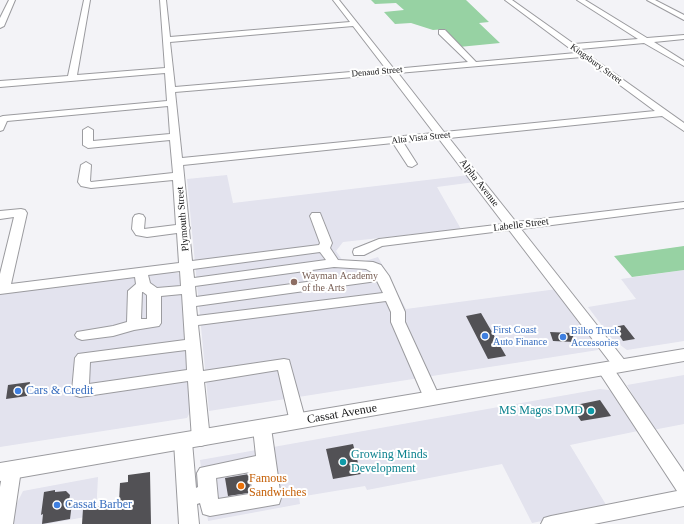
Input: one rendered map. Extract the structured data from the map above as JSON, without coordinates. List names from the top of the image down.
{
  "streets": {
    "main road": ["Cassat Avenue"],
    "street": [
      "Kingsbury Street",
      "Denaud Street",
      "Alta Vista Street",
      "Alpha Avenue",
      "Plymouth Street",
      "Labelle Street"
    ]
  },
  "crossings": [
    ["Kingsbury Street", "Denaud Street"],
    ["Kingsbury Street", "Alta Vista Street"],
    ["Denaud Street", "Alpha Avenue"],
    ["Denaud Street", "Plymouth Street"],
    ["Alta Vista Street", "Alpha Avenue"],
    ["Alta Vista Street", "Plymouth Street"],
    ["Alpha Avenue", "Labelle Street"],
    ["Alpha Avenue", "Cassat Avenue"],
    ["Plymouth Street", "Cassat Avenue"]
  ],
  "places": [
    "Wayman Academy of the Arts",
    "First Coast Auto Finance",
    "Bilko Truck Accessories",
    "Cars & Credit",
    "MS Magos DMD",
    "Growing Minds Development",
    "Famous Sandwiches",
    "Cassat Barber"
  ]
}
